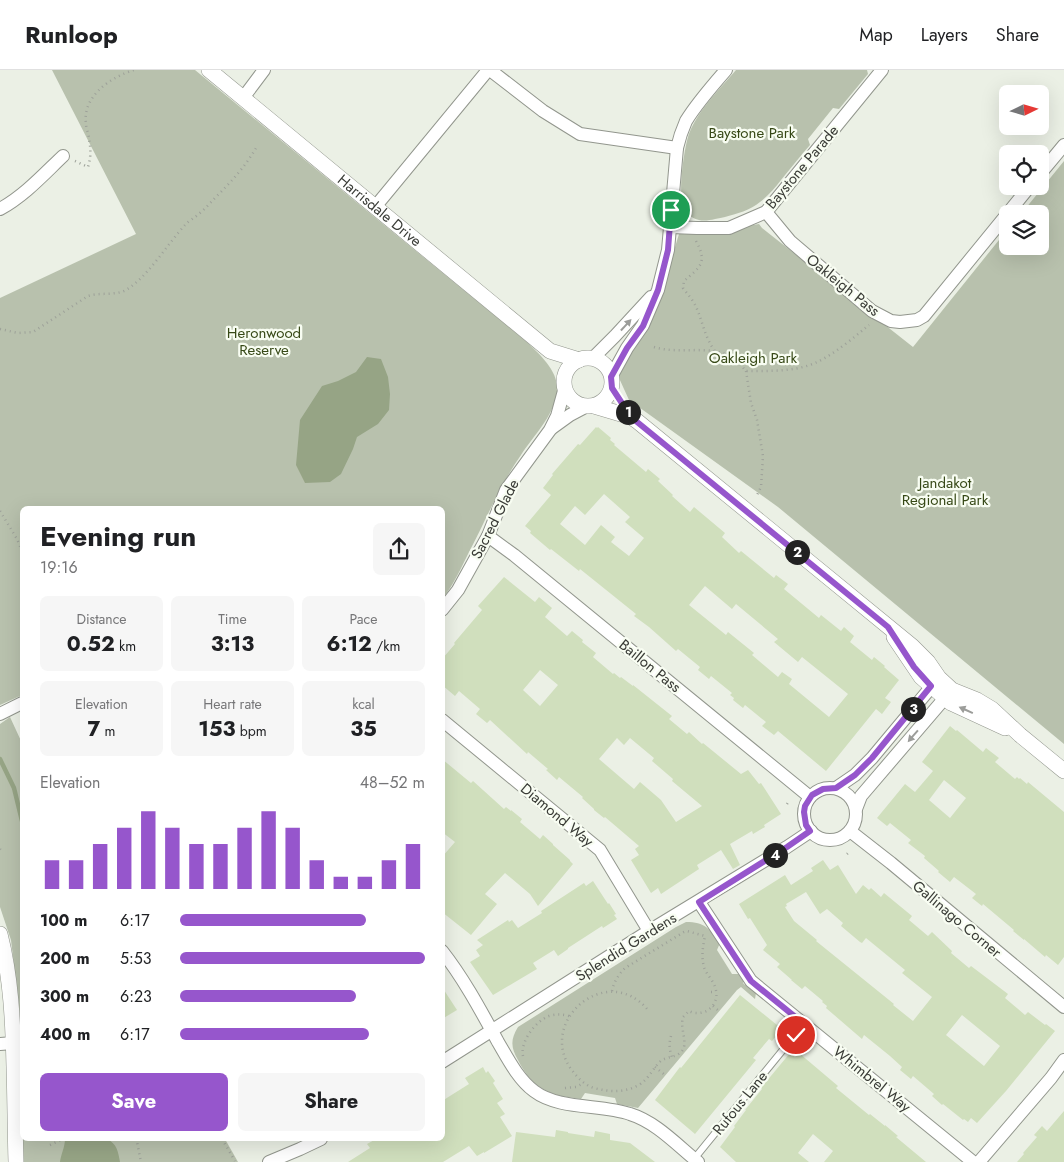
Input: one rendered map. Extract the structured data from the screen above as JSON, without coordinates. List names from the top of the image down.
{
  "streets": {
    "street": [
      "Baystone Parade",
      "Harrisdale Drive",
      "Oakleigh Pass",
      "Sacred Glade",
      "Baillon Pass",
      "Diamond Way",
      "Gallinago Corner",
      "Splendid Gardens",
      "Whimbrel Way"
    ],
    "lane": ["Rufous Lane"]
  },
  "crossings": [
    ["Baystone Parade", "Oakleigh Pass"],
    ["Harrisdale Drive", "Sacred Glade"],
    ["Sacred Glade", "Baillon Pass"],
    ["Baillon Pass", "Gallinago Corner"],
    ["Baillon Pass", "Splendid Gardens"],
    ["Diamond Way", "Splendid Gardens"],
    ["Gallinago Corner", "Splendid Gardens"],
    ["Splendid Gardens", "Whimbrel Way"],
    ["Whimbrel Way", "Rufous Lane"]
  ],
  "parks": [
    "Baystone Park",
    "Heronwood Reserve",
    "Oakleigh Park",
    "Jandakot Regional Park"
  ],
  "north": "right",
  "page": {
    "header": "Runloop",
    "nav": ["Map", "Layers", "Share"],
    "pins": [
      "1",
      "2",
      "3",
      "4"
    ],
    "heading": ["Evening run", "19:16"],
    "stats": [
      ["Distance", "0.52 km"],
      ["Time", "3:13"],
      ["Pace", "6:12 /km"],
      ["Elevation", "7 m"],
      ["Heart rate", "153 bpm"],
      ["kcal", "35"]
    ],
    "chart": ["Elevation", "48–52 m"],
    "list": [
      {
        "name": "100 m",
        "note": "6:17"
      },
      {
        "name": "200 m",
        "note": "5:53"
      },
      {
        "name": "300 m",
        "note": "6:23"
      },
      {
        "name": "400 m",
        "note": "6:17"
      }
    ],
    "buttons": ["Save", "Share"]
  }
}
